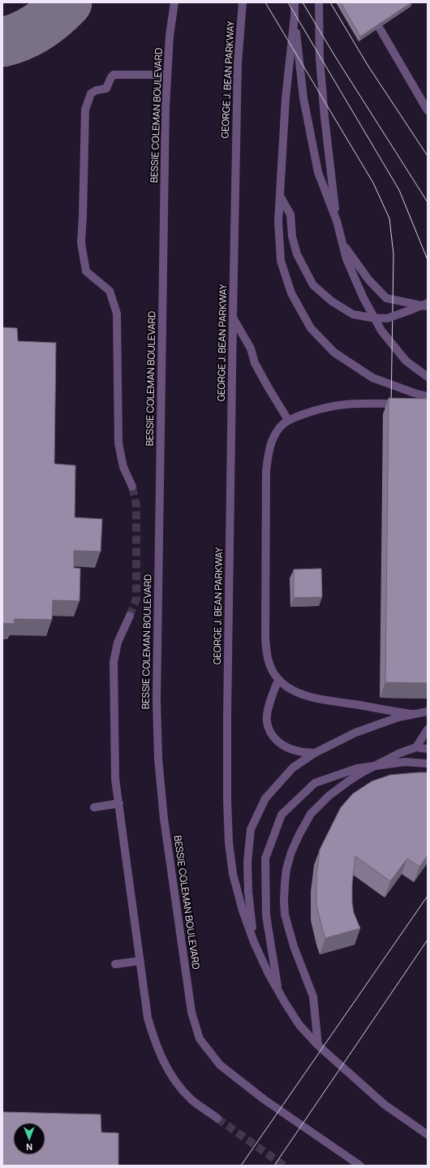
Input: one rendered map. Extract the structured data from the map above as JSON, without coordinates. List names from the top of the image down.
{
  "streets": {
    "street": ["GEORGE J. BEAN PARKWAY", "BESSIE COLEMAN BOULEVARD"]
  },
  "north": "bottom"
}
